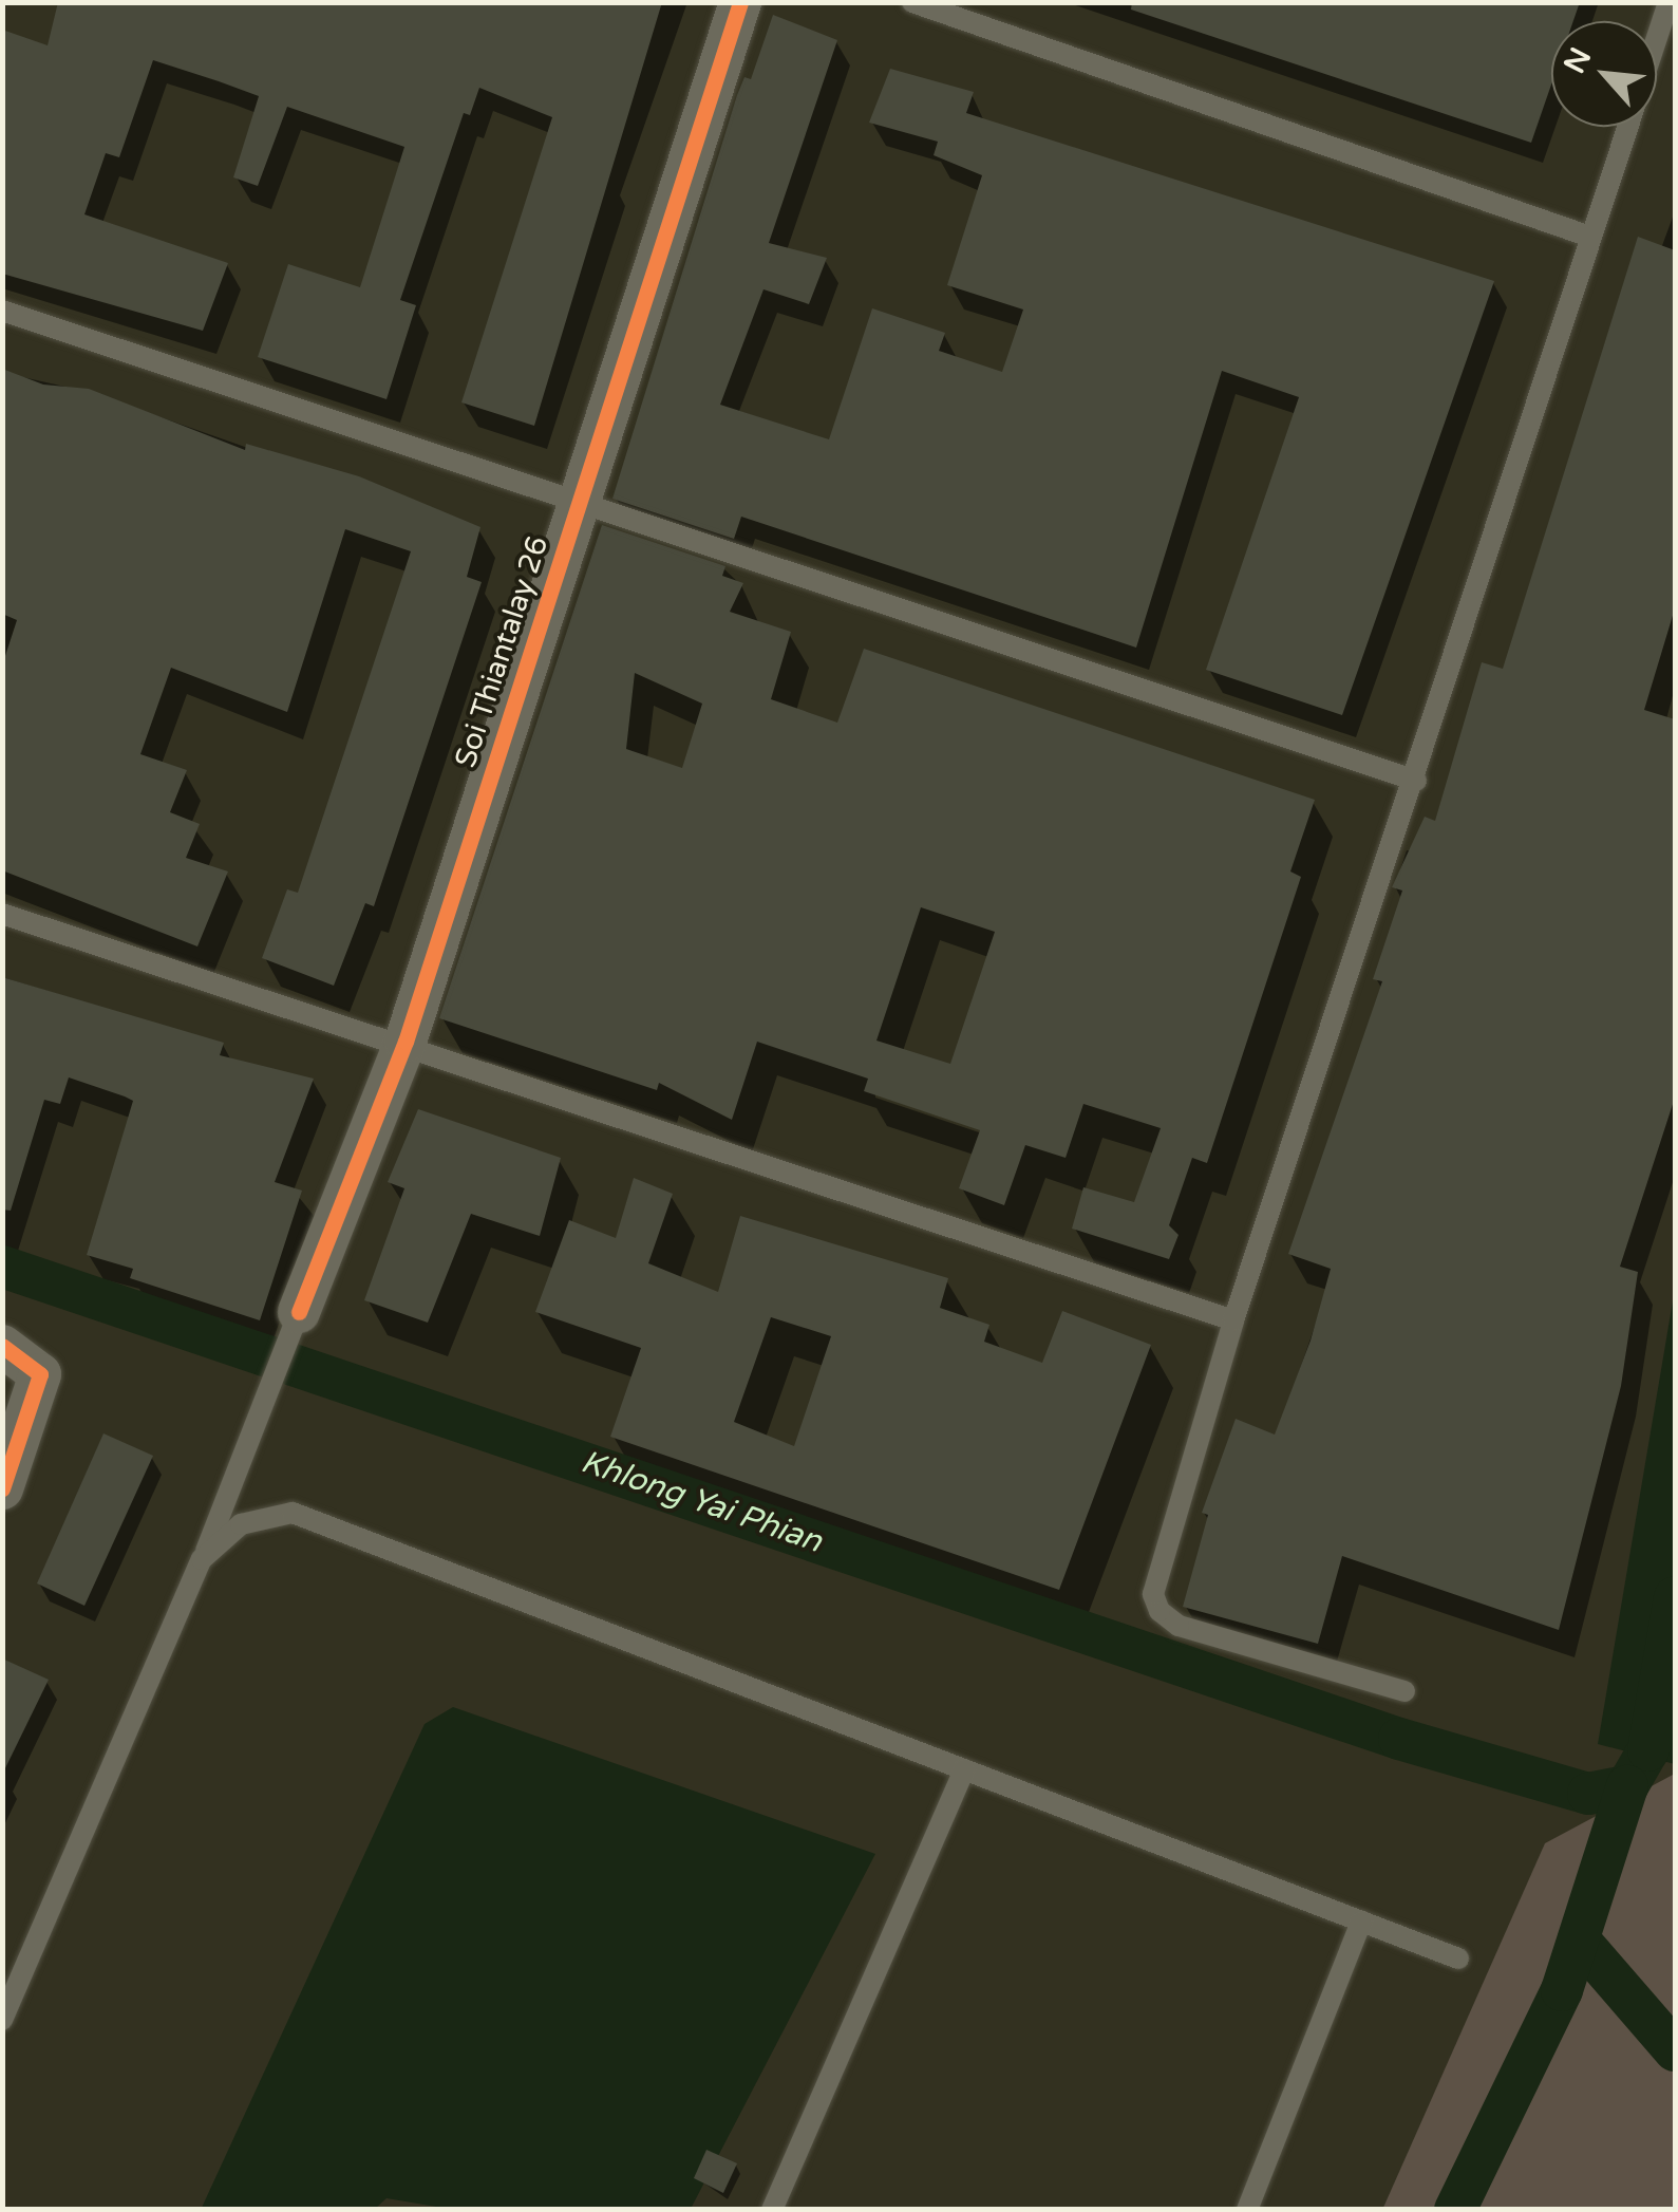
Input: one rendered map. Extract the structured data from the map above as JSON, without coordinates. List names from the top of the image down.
{
  "streets": {
    "street": ["Soi Thiantalay 26"]
  },
  "water": ["Khlong Yai Phian"],
  "north": "top left"
}
